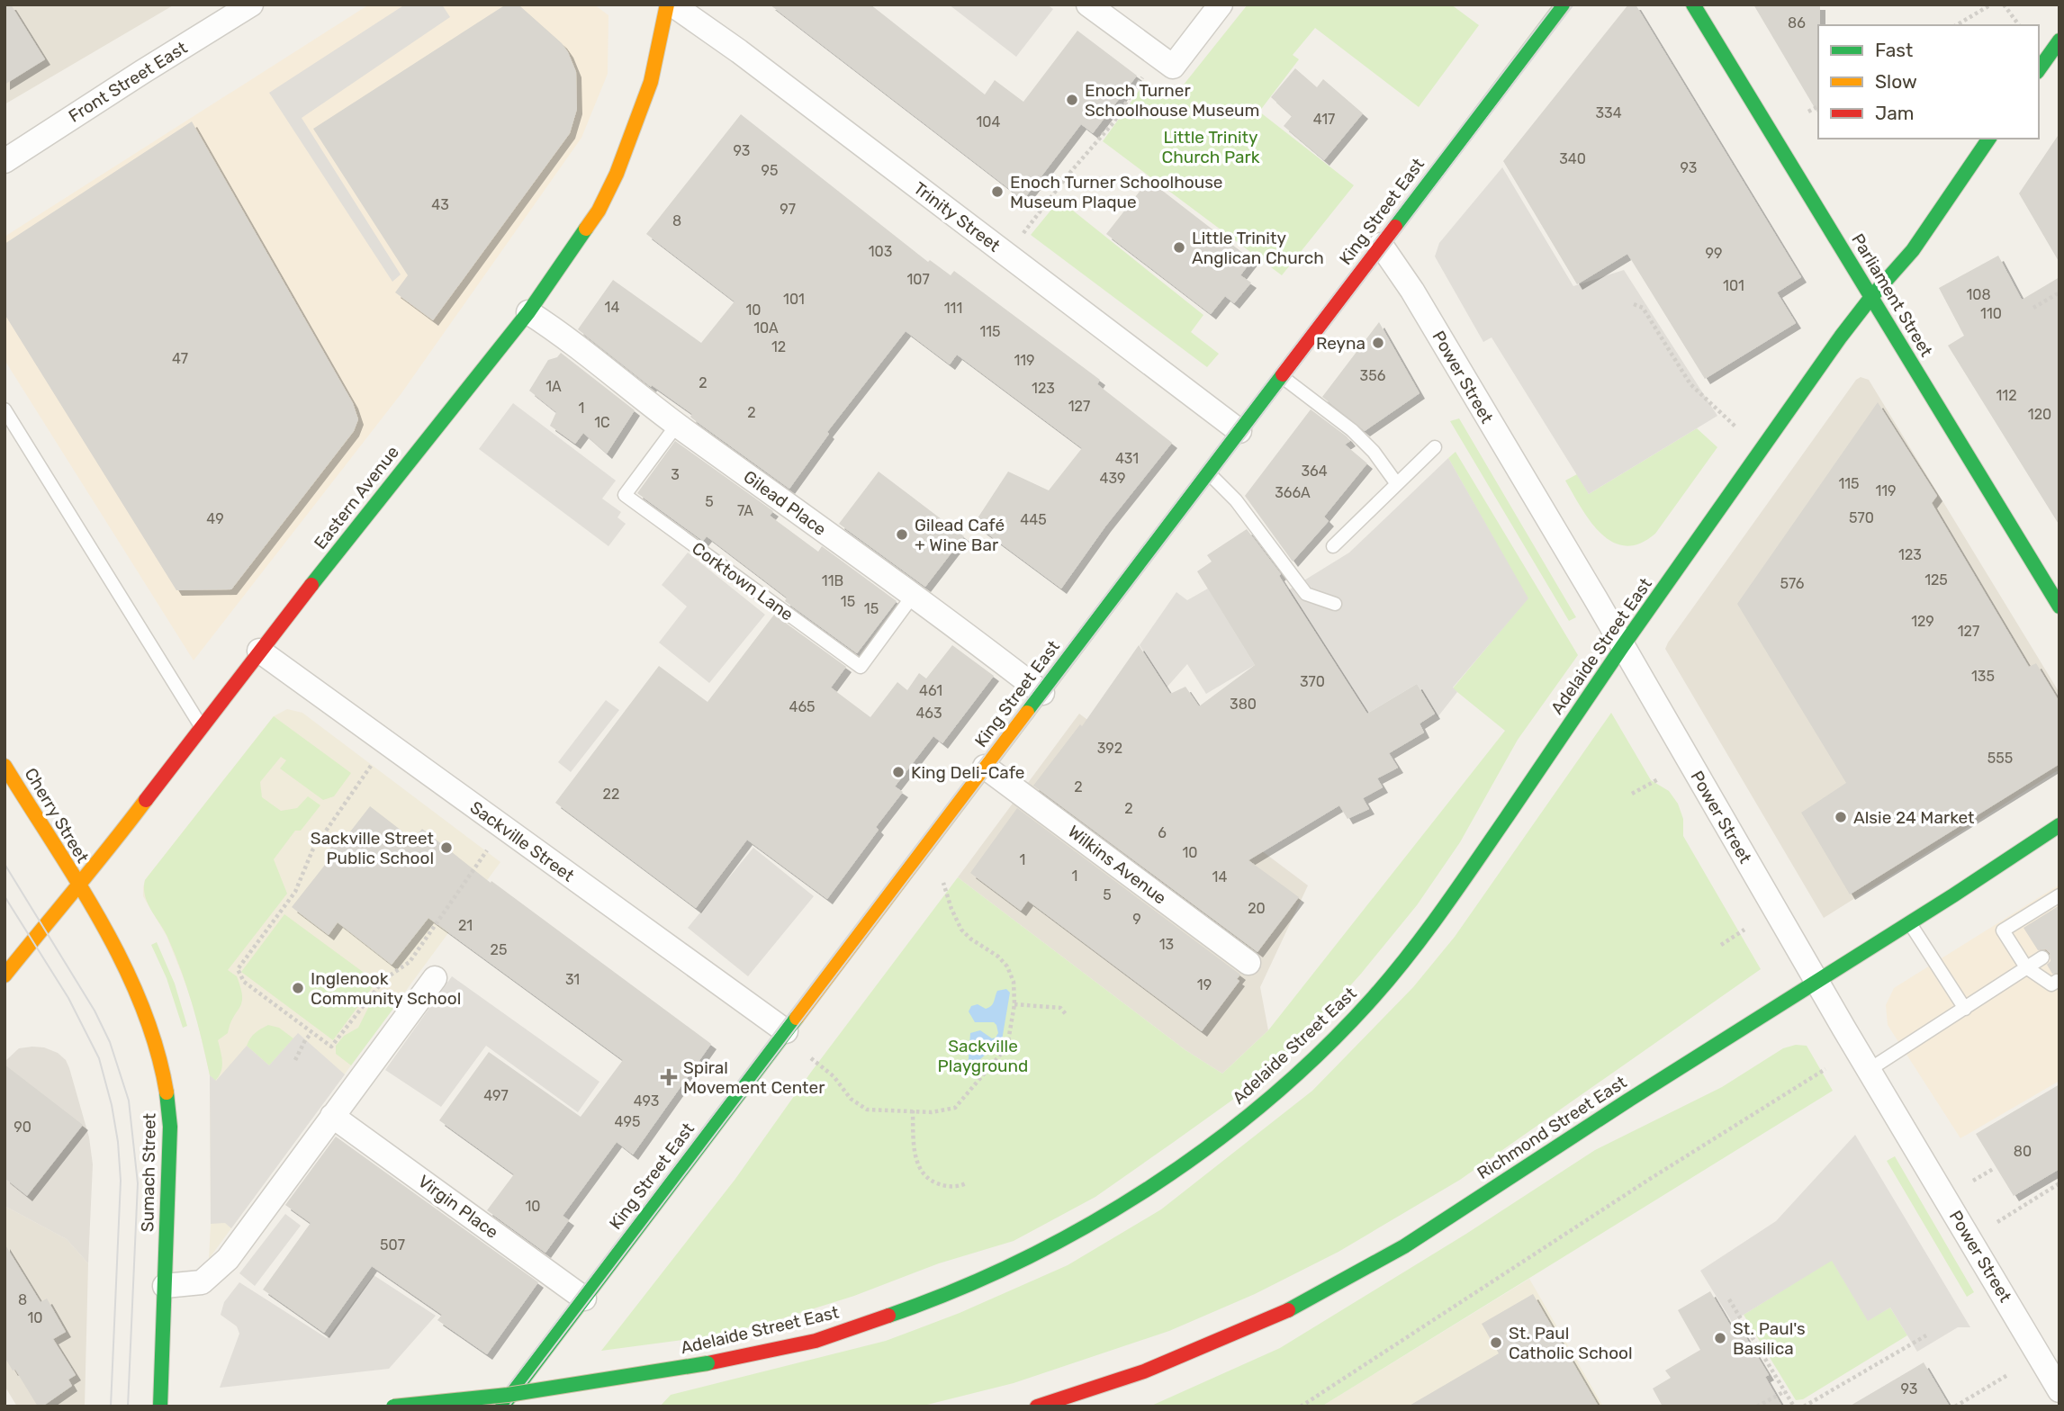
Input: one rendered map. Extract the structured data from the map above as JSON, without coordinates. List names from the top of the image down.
{
  "streets": {
    "main road": [
      "King Street East",
      "Parliament Street",
      "Eastern Avenue",
      "Adelaide Street East",
      "Cherry Street",
      "Richmond Street East",
      "Sumach Street"
    ],
    "street": [
      "Front Street East",
      "Trinity Street",
      "Power Street",
      "Gilead Place",
      "Sackville Street",
      "Wilkins Avenue",
      "Virgin Place"
    ],
    "lane": ["Corktown Lane"]
  },
  "crossings": [
    ["King Street East", "Trinity Street"],
    ["King Street East", "Power Street"],
    ["King Street East", "Gilead Place"],
    ["King Street East", "Sackville Street"],
    ["King Street East", "Wilkins Avenue"],
    ["King Street East", "Virgin Place"],
    ["Parliament Street", "Adelaide Street East"],
    ["Power Street", "Adelaide Street East"],
    ["Power Street", "Richmond Street East"],
    ["Eastern Avenue", "Gilead Place"],
    ["Eastern Avenue", "Cherry Street"],
    ["Eastern Avenue", "Sackville Street"],
    ["Eastern Avenue", "Sumach Street"],
    ["Gilead Place", "Corktown Lane"],
    ["Cherry Street", "Sumach Street"]
  ],
  "parks": ["Little Trinity Church Park", "Sackville Playground"],
  "places": {
    "other": [
      "Enoch Turner Schoolhouse Museum",
      "Enoch Turner Schoolhouse Museum Plaque",
      "Little Trinity Anglican Church",
      "Reyna",
      "Gilead Café + Wine Bar",
      "King Deli-Cafe",
      "Alsie 24 Market",
      "Sackville Street Public School",
      "Inglenook Community School",
      "St. Paul's Basilica",
      "St. Paul Catholic School"
    ],
    "health": ["Spiral Movement Center"]
  },
  "house_numbers": [
    "86",
    "334",
    "417",
    "104",
    "93",
    "340",
    "93",
    "95",
    "43",
    "97",
    "8",
    "103",
    "99",
    "107",
    "101",
    "108",
    "101",
    "14",
    "111",
    "10",
    "110",
    "10A",
    "115",
    "12",
    "47",
    "119",
    "356",
    "2",
    "1A",
    "123",
    "112",
    "127",
    "1",
    "2",
    "120",
    "1C",
    "431",
    "364",
    "3",
    "439",
    "115",
    "119",
    "366A",
    "5",
    "7A",
    "570",
    "49",
    "445",
    "123",
    "125",
    "11B",
    "576",
    "15",
    "15",
    "129",
    "127",
    "135",
    "370",
    "461",
    "380",
    "465",
    "463",
    "392",
    "555",
    "2",
    "22",
    "2",
    "6",
    "10",
    "1",
    "1",
    "14",
    "5",
    "20",
    "9",
    "21",
    "13",
    "25",
    "31",
    "19",
    "497",
    "493",
    "495",
    "90",
    "80",
    "10",
    "507",
    "8",
    "10",
    "93"
  ],
  "legend": ["Fast", "Slow", "Jam"]
}
